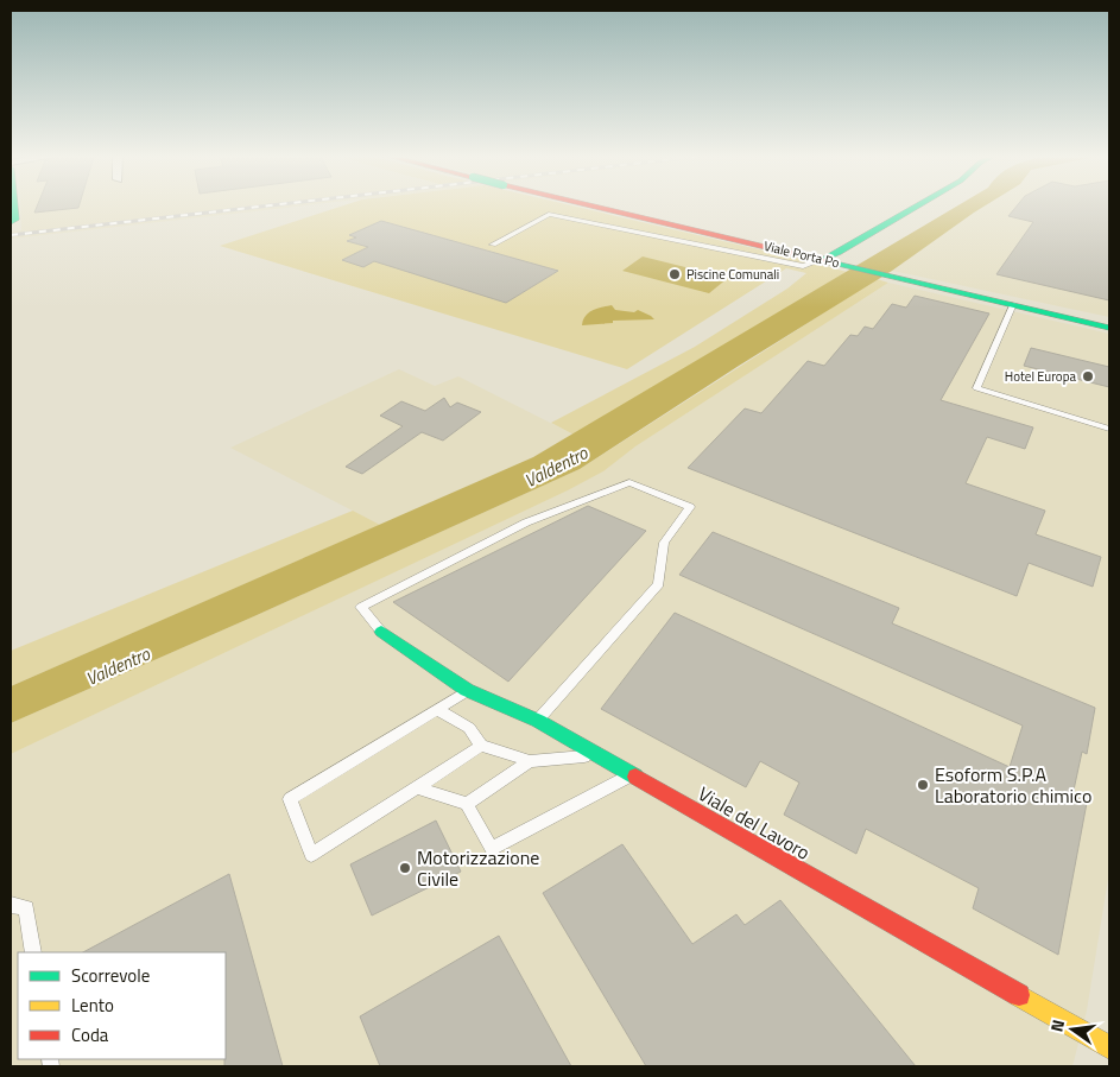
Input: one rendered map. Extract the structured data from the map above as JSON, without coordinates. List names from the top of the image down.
{
  "streets": {
    "street": ["Viale Porta Po", "Viale del Lavoro"]
  },
  "water": ["Valdentro"],
  "places": [
    "Piscine Comunali",
    "Hotel Europa",
    "Esoform S.P.A Laboratorio chimico",
    "Motorizzazione Civile"
  ],
  "legend": ["Scorrevole", "Lento", "Coda"],
  "north": "left"
}
